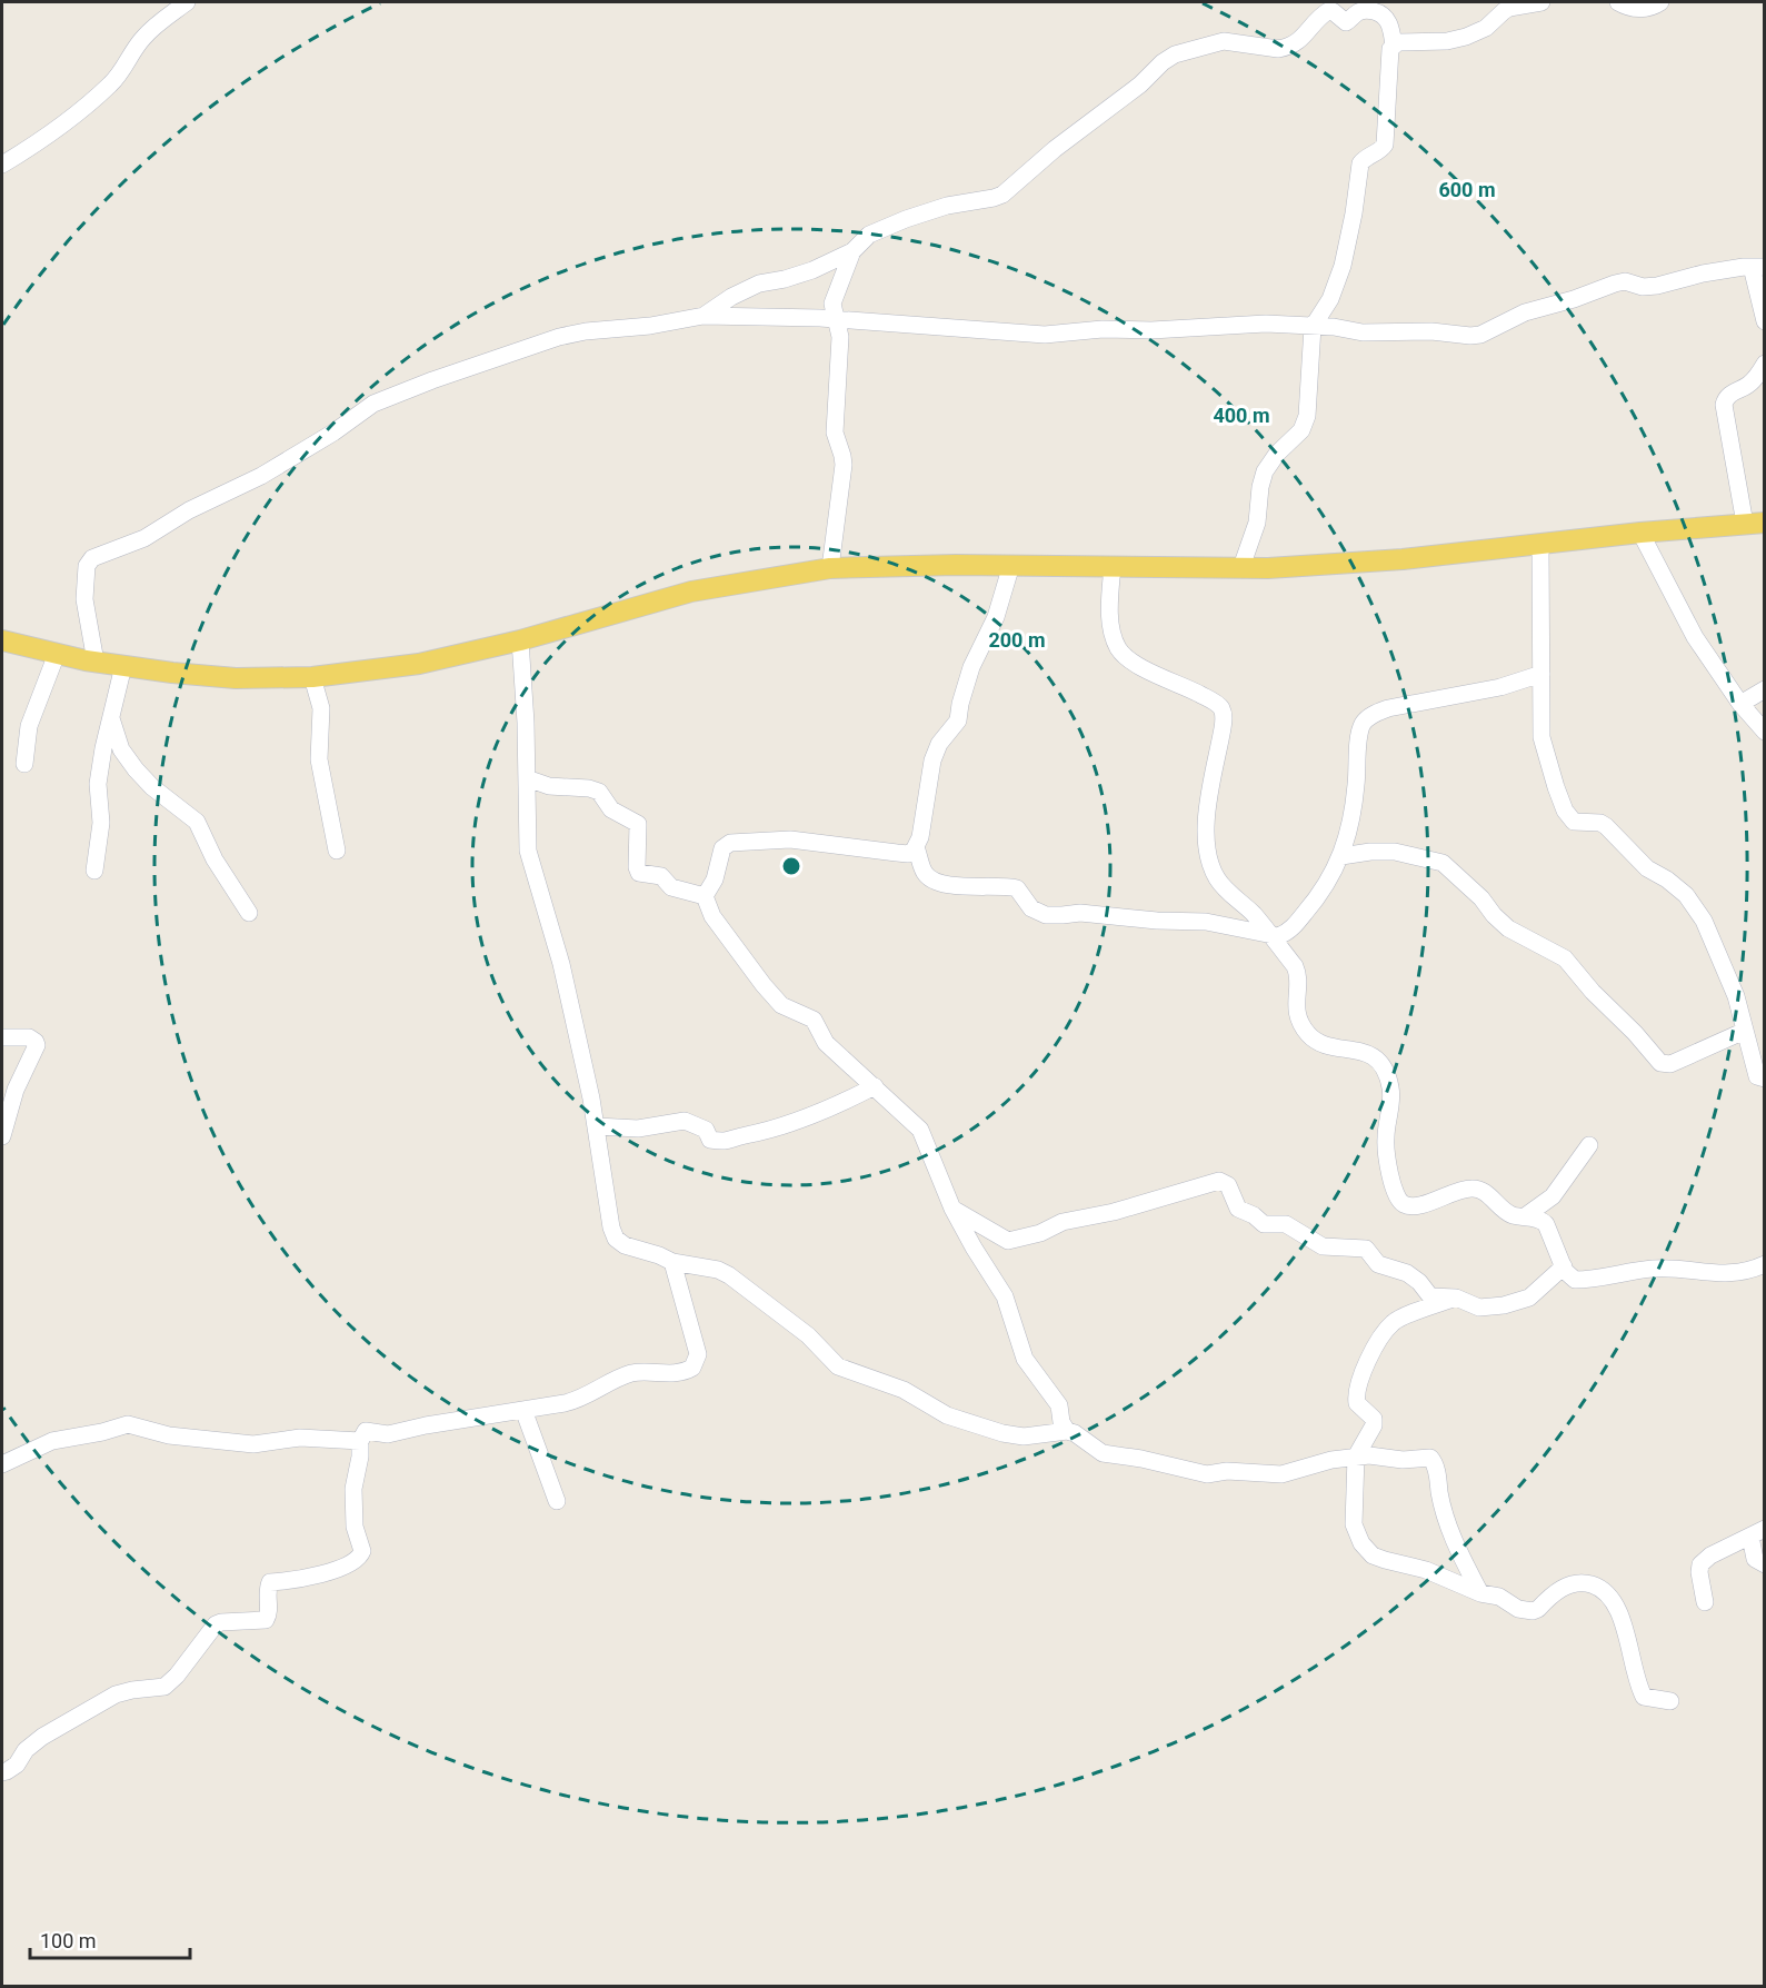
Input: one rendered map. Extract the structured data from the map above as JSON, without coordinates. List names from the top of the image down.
{
  "scale_bar": "100 m",
  "rings": ["600 m", "400 m", "200 m"]
}
